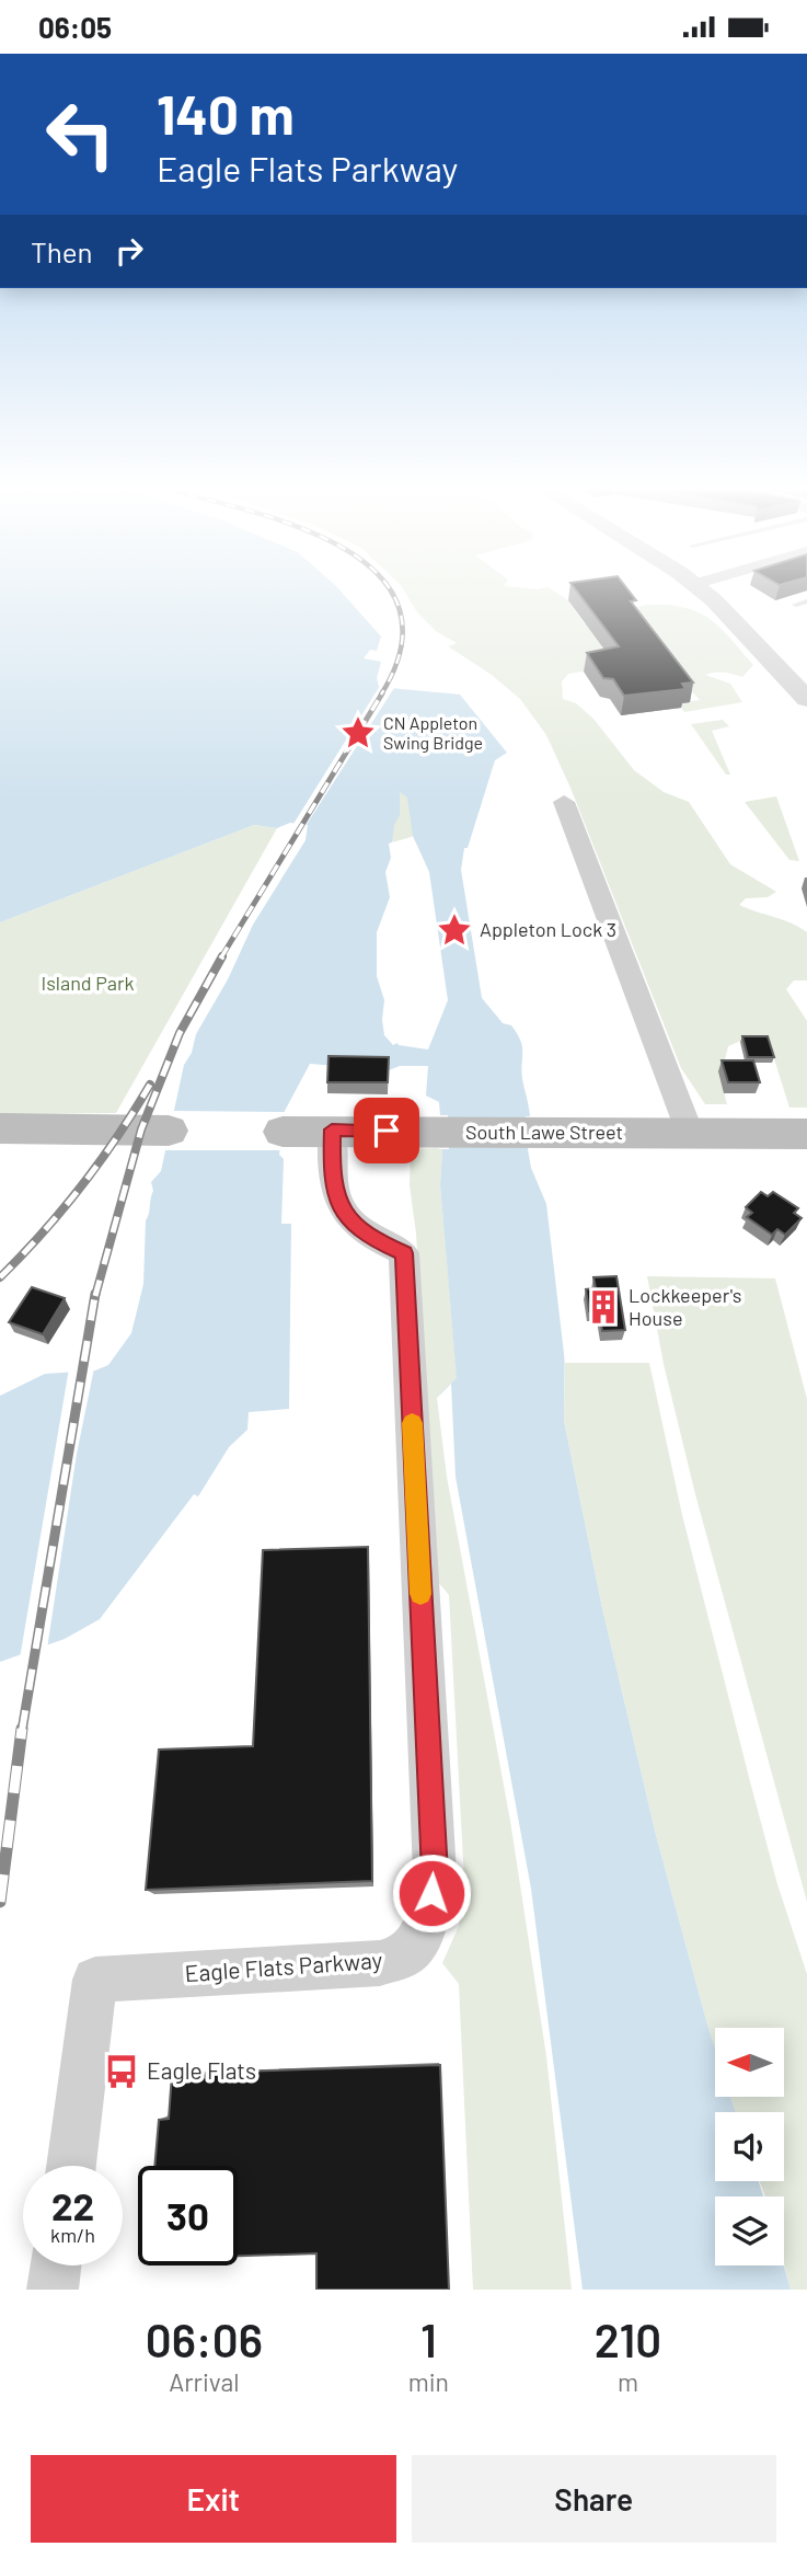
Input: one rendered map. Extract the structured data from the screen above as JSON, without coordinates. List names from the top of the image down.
{
  "streets": {
    "main road": ["South Lawe Street"],
    "street": ["Eagle Flats Parkway"]
  },
  "crossings": [
    ["South Lawe Street", "Eagle Flats Parkway"]
  ],
  "parks": ["Island Park"],
  "places": {
    "place": ["CN Appleton Swing Bridge", "Appleton Lock 3"],
    "building": ["Lockkeeper's House"],
    "bus stop": ["Eagle Flats"]
  },
  "north": "left",
  "page": {
    "status": "06:05",
    "turn": ["140 m", "Eagle Flats Parkway"],
    "then": "Then",
    "speed": "22 km/h",
    "limit": "30",
    "eta": [
      "06:06",
      "Arrival",
      "1",
      "min",
      "210",
      "m"
    ],
    "buttons": ["Exit", "Share"]
  }
}
